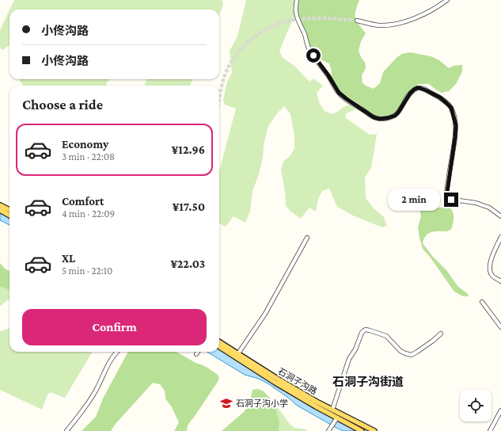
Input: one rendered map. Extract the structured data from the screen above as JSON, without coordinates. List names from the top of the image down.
{
  "streets": {
    "main road": ["石洞子沟路"]
  },
  "districts": ["石洞子沟街道"],
  "places": {
    "school or university": ["石洞子沟小学"]
  },
  "page": {
    "banner": ["小佟沟路", "小佟沟路"],
    "heading": "Choose a ride",
    "list": [
      {
        "name": "Economy",
        "note": "3 min · 22:08",
        "value": "¥12.96"
      },
      {
        "name": "Comfort",
        "note": "4 min · 22:09",
        "value": "¥17.50"
      },
      {
        "name": "XL",
        "note": "5 min · 22:10",
        "value": "¥22.03"
      }
    ],
    "bubble": "2 min",
    "buttons": "Confirm"
  }
}
